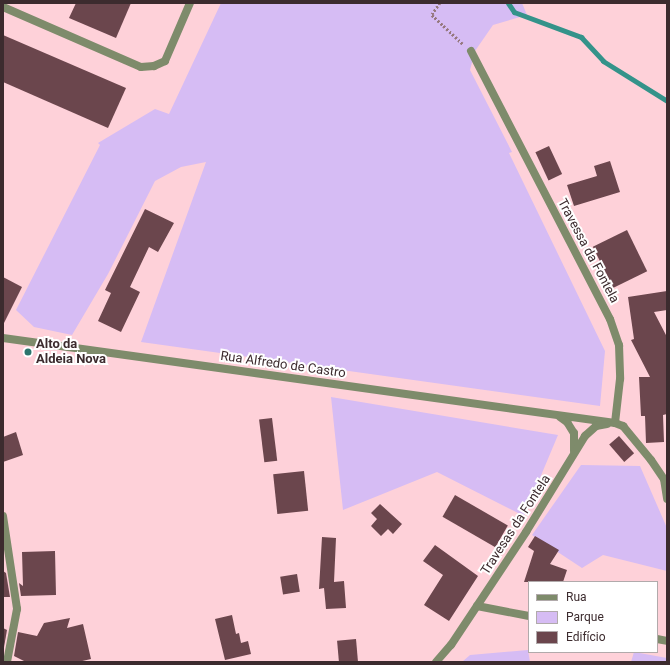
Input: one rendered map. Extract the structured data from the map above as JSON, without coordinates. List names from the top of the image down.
{
  "streets": {
    "street": ["Travessa da Fontela", "Rua Alfredo de Castro", "Travesas da Fontela"]
  },
  "crossings": [
    ["Travessa da Fontela", "Rua Alfredo de Castro"]
  ],
  "places": ["Alto da Aldeia Nova"],
  "legend": ["Rua", "Parque", "Edifício"]
}
